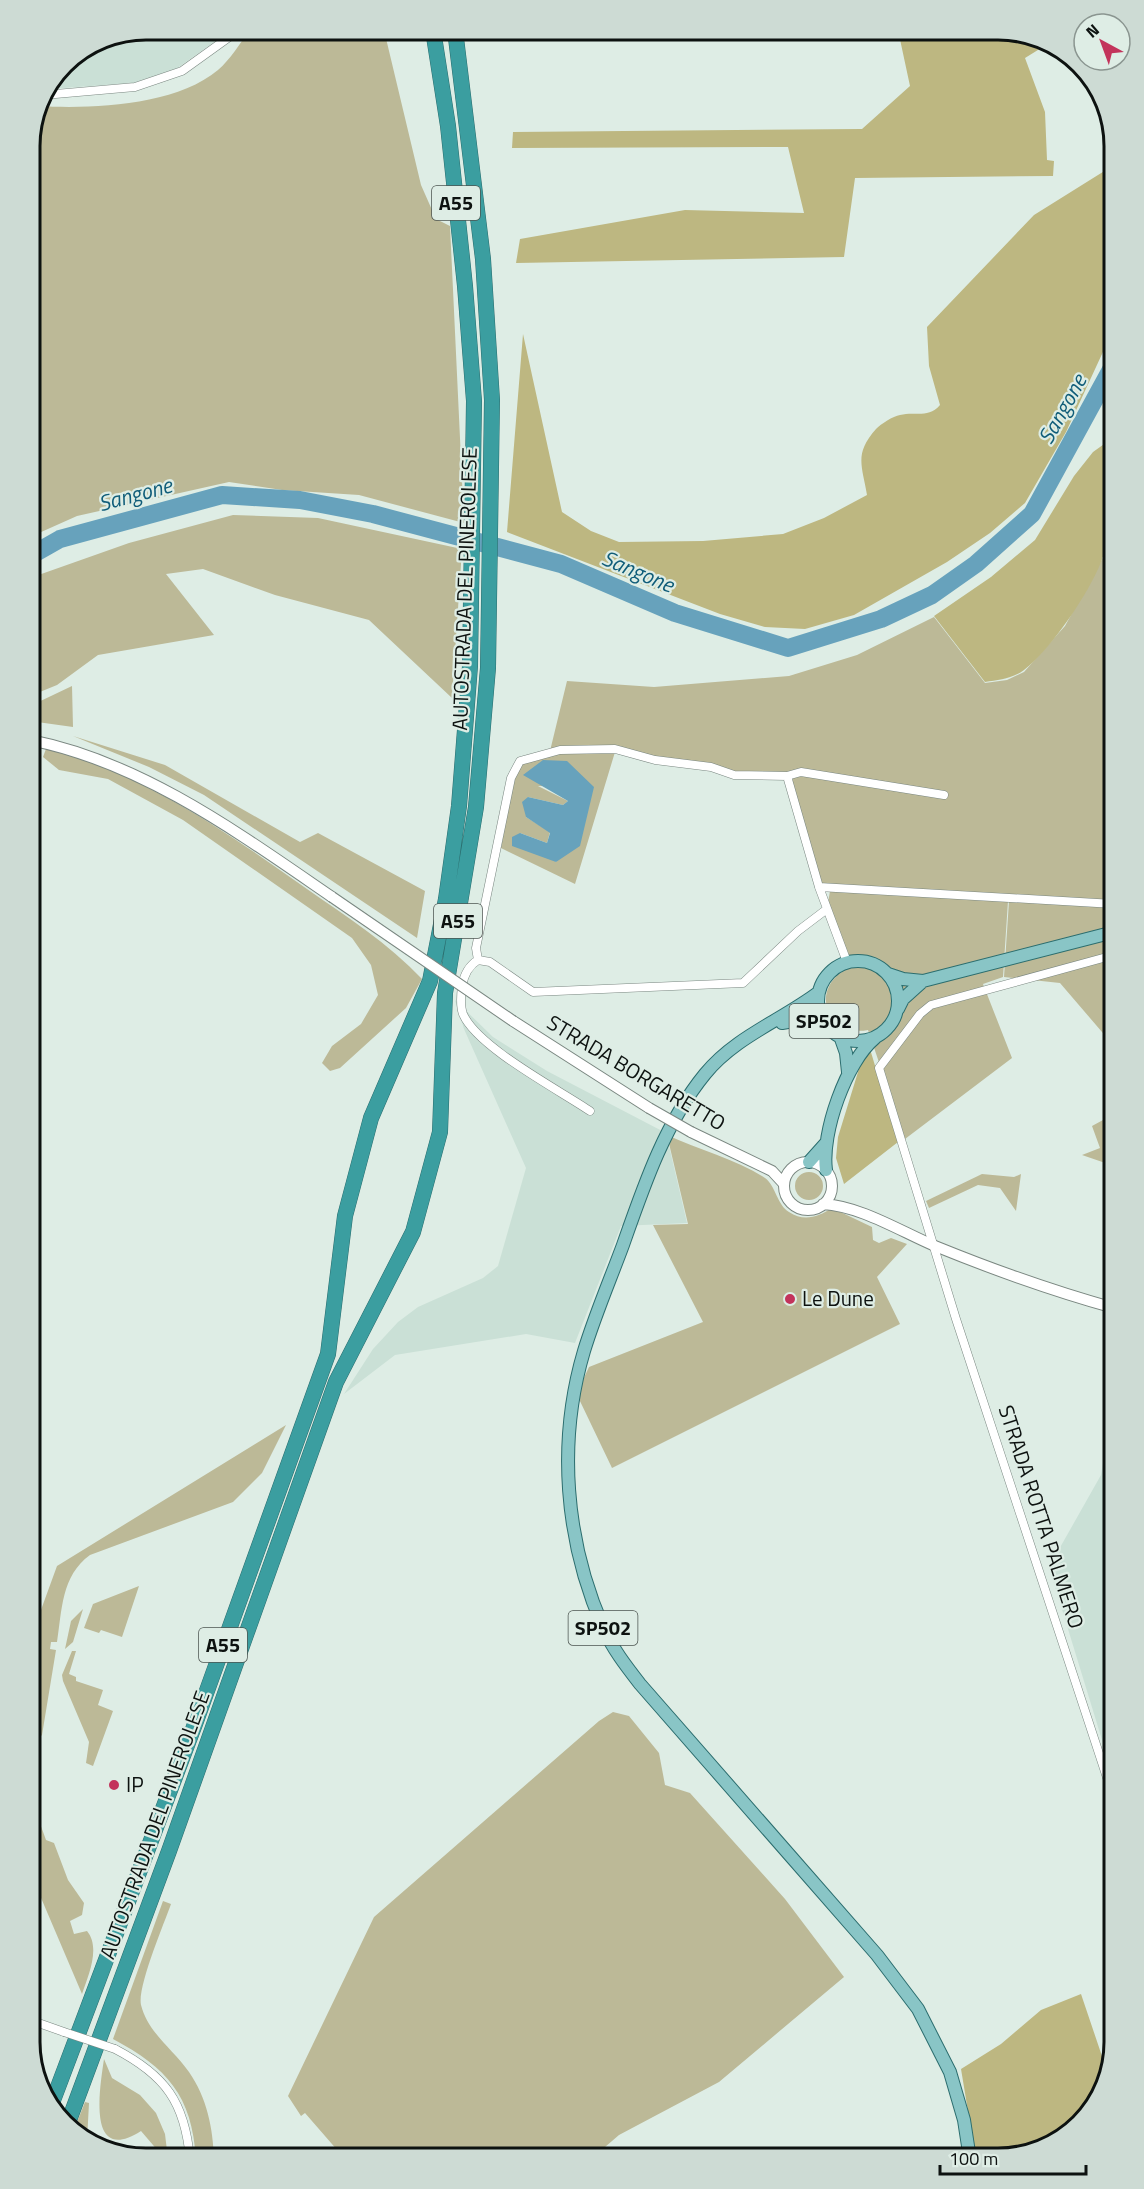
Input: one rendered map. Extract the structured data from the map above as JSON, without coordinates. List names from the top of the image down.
{
  "streets": {
    "highway": ["A55", "AUTOSTRADA DEL PINEROLESE"],
    "main road": ["SP502"],
    "street": ["STRADA BORGARETTO", "STRADA ROTTA PALMERO"]
  },
  "water": ["Sangone"],
  "places": ["Le Dune", "IP"],
  "scale_bar": "100 m",
  "north": "top left"
}
